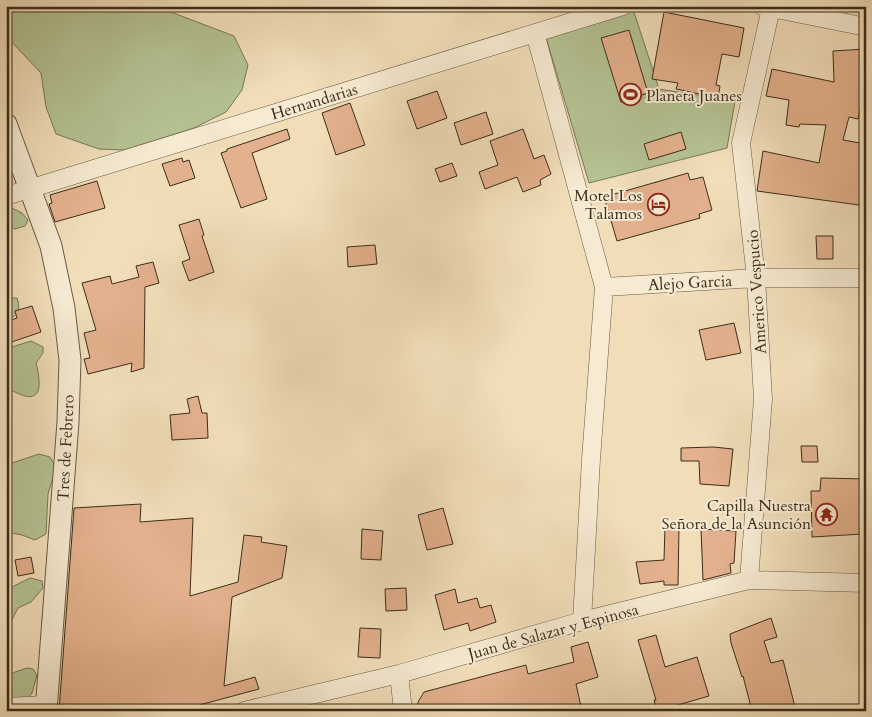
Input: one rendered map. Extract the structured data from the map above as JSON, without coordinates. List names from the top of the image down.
{
  "streets": {
    "street": [
      "Hernandarias",
      "Alejo Garcia",
      "Americo Vespucio",
      "Tres de Febrero",
      "Juan de Salazar y Espinosa"
    ]
  },
  "crossings": [
    ["Hernandarias", "Tres de Febrero"],
    ["Alejo Garcia", "Americo Vespucio"],
    ["Americo Vespucio", "Juan de Salazar y Espinosa"]
  ],
  "places": {
    "sports": ["Planeta Juanes"],
    "hotel": ["Motel Los Talamos"],
    "temple": ["Capilla Nuestra Señora de la Asunción"]
  }
}
